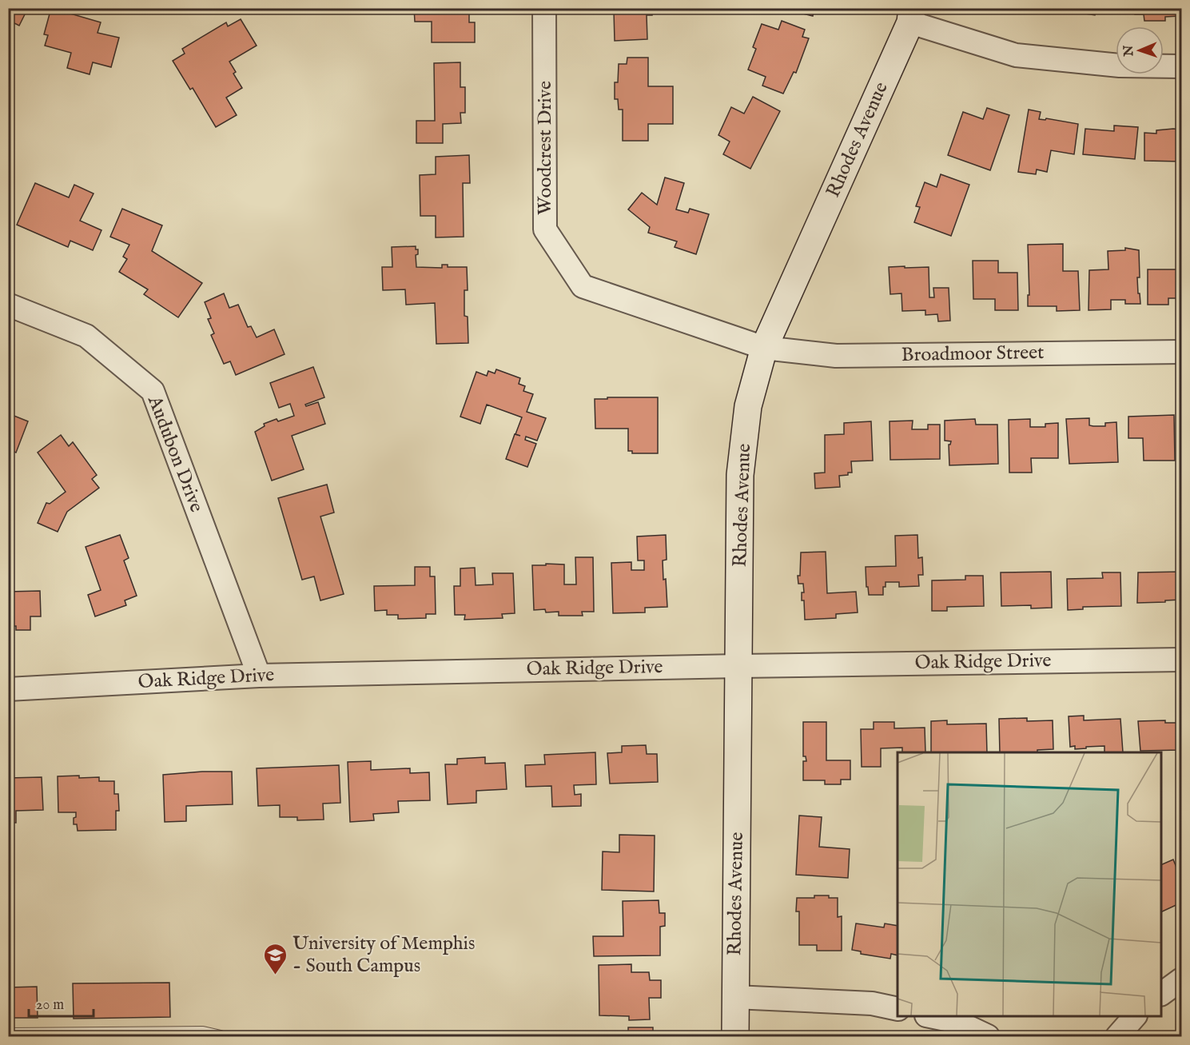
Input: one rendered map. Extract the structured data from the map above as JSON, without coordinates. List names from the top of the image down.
{
  "streets": {
    "main road": ["Rhodes Avenue"],
    "street": [
      "Woodcrest Drive",
      "Broadmoor Street",
      "Audubon Drive",
      "Oak Ridge Drive"
    ]
  },
  "crossings": [
    ["Rhodes Avenue", "Woodcrest Drive"],
    ["Rhodes Avenue", "Broadmoor Street"],
    ["Rhodes Avenue", "Oak Ridge Drive"],
    ["Woodcrest Drive", "Broadmoor Street"],
    ["Audubon Drive", "Oak Ridge Drive"]
  ],
  "places": {
    "school or university": ["University of Memphis - South Campus"]
  },
  "scale_bar": "20 m",
  "north": "left"
}
